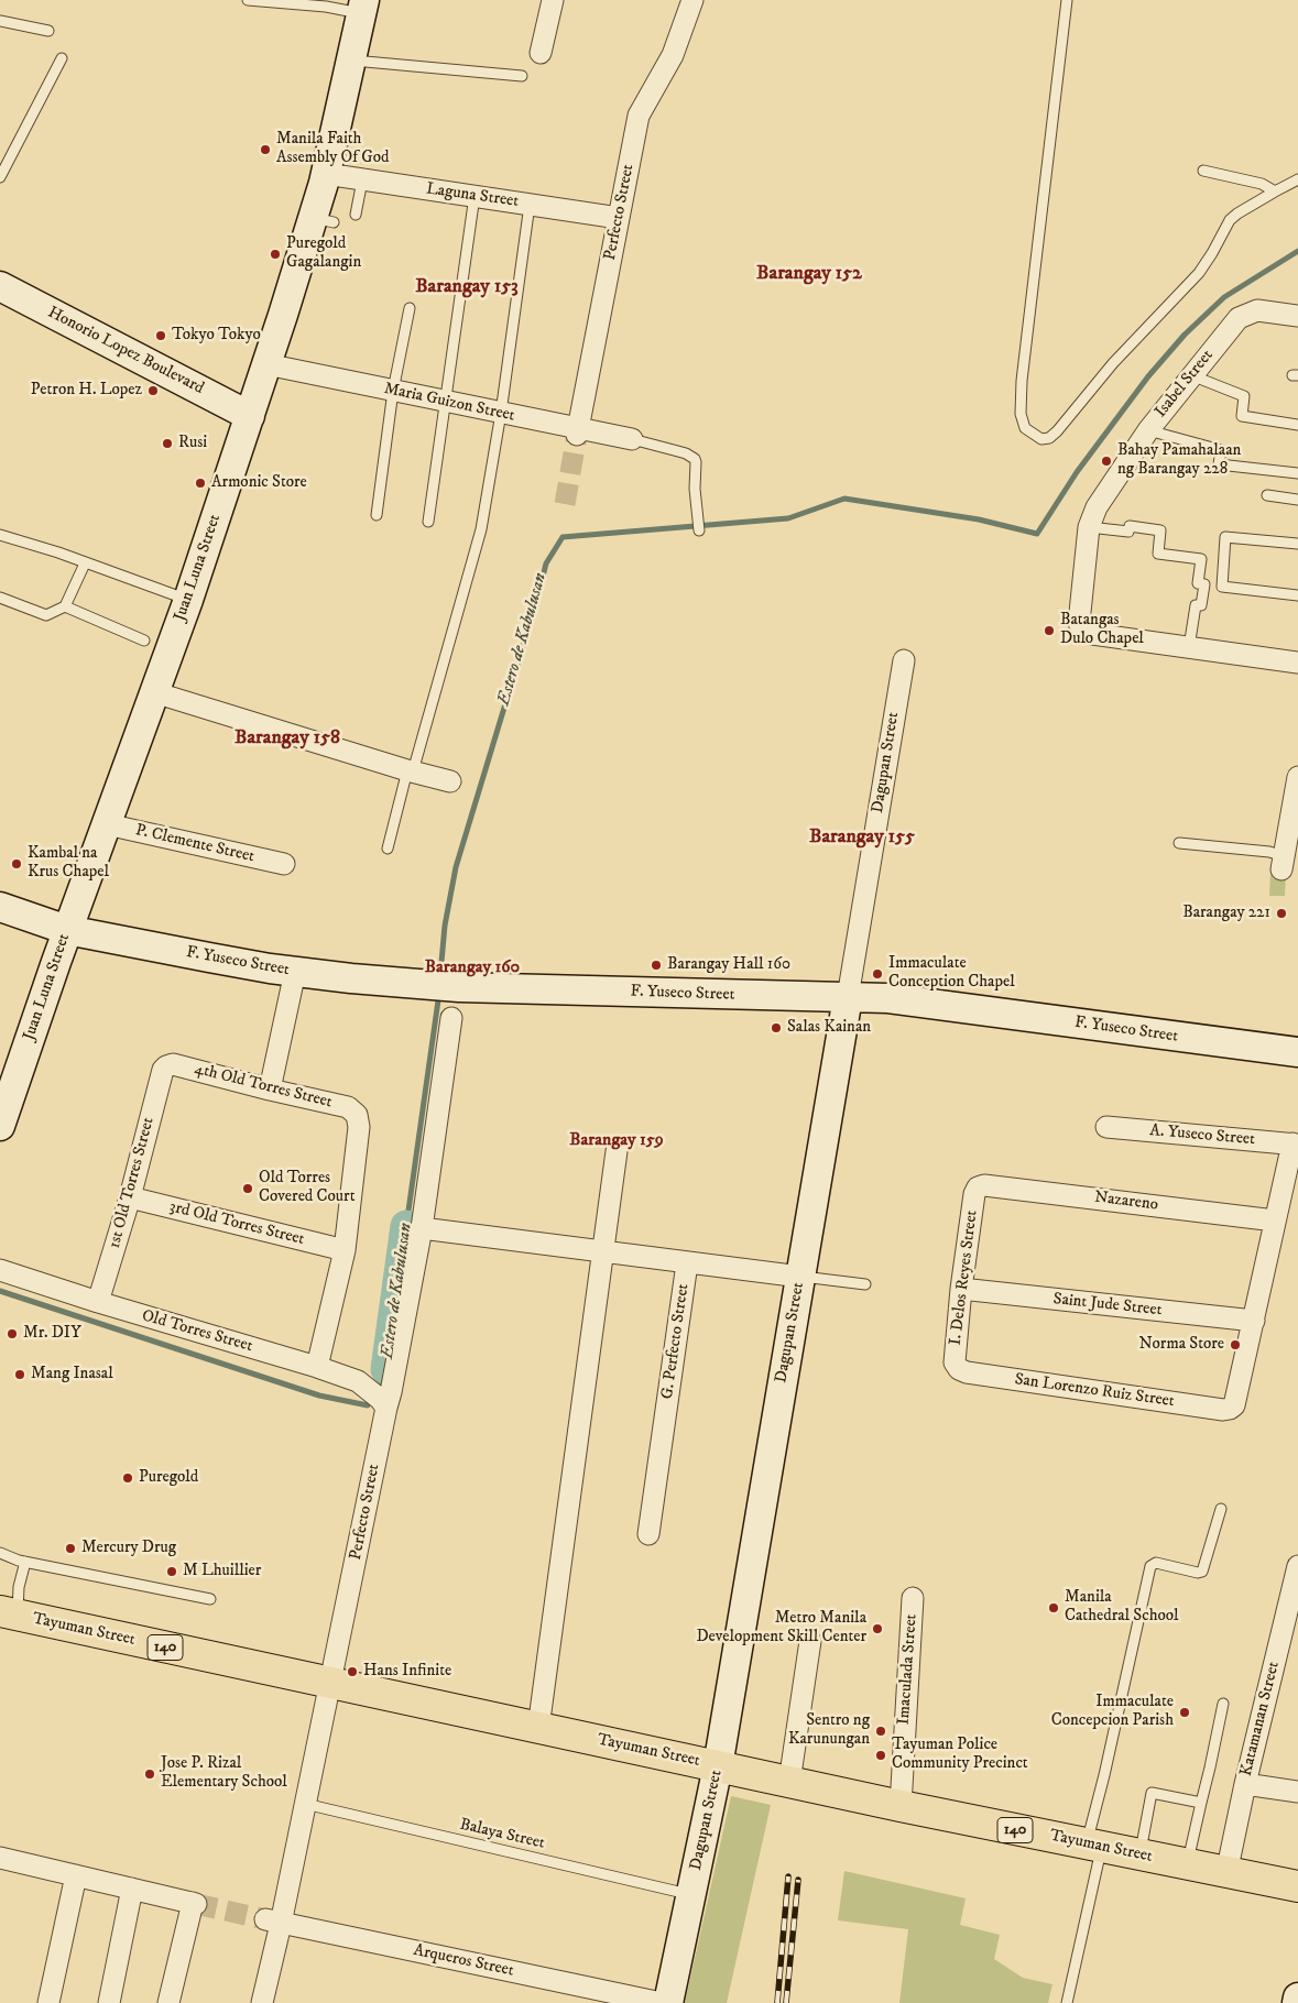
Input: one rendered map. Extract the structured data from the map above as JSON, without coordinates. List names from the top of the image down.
{
  "streets": {
    "main road": ["Tayuman Street", "140"],
    "street": [
      "Laguna Street",
      "Perfecto Street",
      "Honorio Lopez Boulevard",
      "Isabel Street",
      "Maria Guizon Street",
      "Juan Luna Street",
      "Dagupan Street",
      "P. Clemente Street",
      "F. Yuseco Street",
      "4th Old Torres Street",
      "A. Yuseco Street",
      "1st Old Torres Street",
      "Nazareno",
      "3rd Old Torres Street",
      "I. Delos Reyes Street",
      "Saint Jude Street",
      "Old Torres Street",
      "G. Perfecto Street",
      "San Lorenzo Ruiz Street",
      "Imaculada Street",
      "Katamanan Street",
      "Arqueros Street"
    ],
    "lane": ["Balaya Street"]
  },
  "crossings": [
    ["Laguna Street", "Perfecto Street"],
    ["Laguna Street", "Juan Luna Street"],
    ["Perfecto Street", "Maria Guizon Street"],
    ["Perfecto Street", "Old Torres Street"],
    ["Perfecto Street", "Tayuman Street"],
    ["Perfecto Street", "Balaya Street"],
    ["Perfecto Street", "Arqueros Street"],
    ["Honorio Lopez Boulevard", "Juan Luna Street"],
    ["Maria Guizon Street", "Juan Luna Street"],
    ["Juan Luna Street", "P. Clemente Street"],
    ["Juan Luna Street", "F. Yuseco Street"],
    ["Dagupan Street", "F. Yuseco Street"],
    ["Dagupan Street", "G. Perfecto Street"],
    ["Dagupan Street", "Tayuman Street"],
    ["Dagupan Street", "Balaya Street"],
    ["4th Old Torres Street", "1st Old Torres Street"],
    ["4th Old Torres Street", "3rd Old Torres Street"],
    ["1st Old Torres Street", "3rd Old Torres Street"],
    ["1st Old Torres Street", "Old Torres Street"],
    ["Nazareno", "I. Delos Reyes Street"],
    ["I. Delos Reyes Street", "Saint Jude Street"],
    ["I. Delos Reyes Street", "San Lorenzo Ruiz Street"],
    ["Saint Jude Street", "San Lorenzo Ruiz Street"],
    ["Tayuman Street", "Imaculada Street"],
    ["Tayuman Street", "Katamanan Street"]
  ],
  "districts": [
    "Barangay 152",
    "Barangay 153",
    "Barangay 158",
    "Barangay 155",
    "Barangay 160",
    "Barangay 159"
  ],
  "water": ["Estero de Kabulusan"],
  "places": [
    "Manila Faith Assembly Of God",
    "Puregold Gagalangin",
    "Tokyo Tokyo",
    "Petron H. Lopez",
    "Rusi",
    "Bahay Pamahalaan ng Barangay 228",
    "Armonic Store",
    "Batangas Dulo Chapel",
    "Kambal na Krus Chapel",
    "Barangay 221",
    "Barangay Hall 160",
    "Immaculate Conception Chapel",
    "Salas Kainan",
    "Old Torres Covered Court",
    "Mr. DIY",
    "Norma Store",
    "Mang Inasal",
    "Puregold",
    "Mercury Drug",
    "M Lhuillier",
    "Manila Cathedral School",
    "Metro Manila Development Skill Center",
    "Hans Infinite",
    "Immaculate Concepcion Parish",
    "Sentro ng Karunungan",
    "Tayuman Police Community Precinct",
    "Jose P. Rizal Elementary School"
  ]
}
